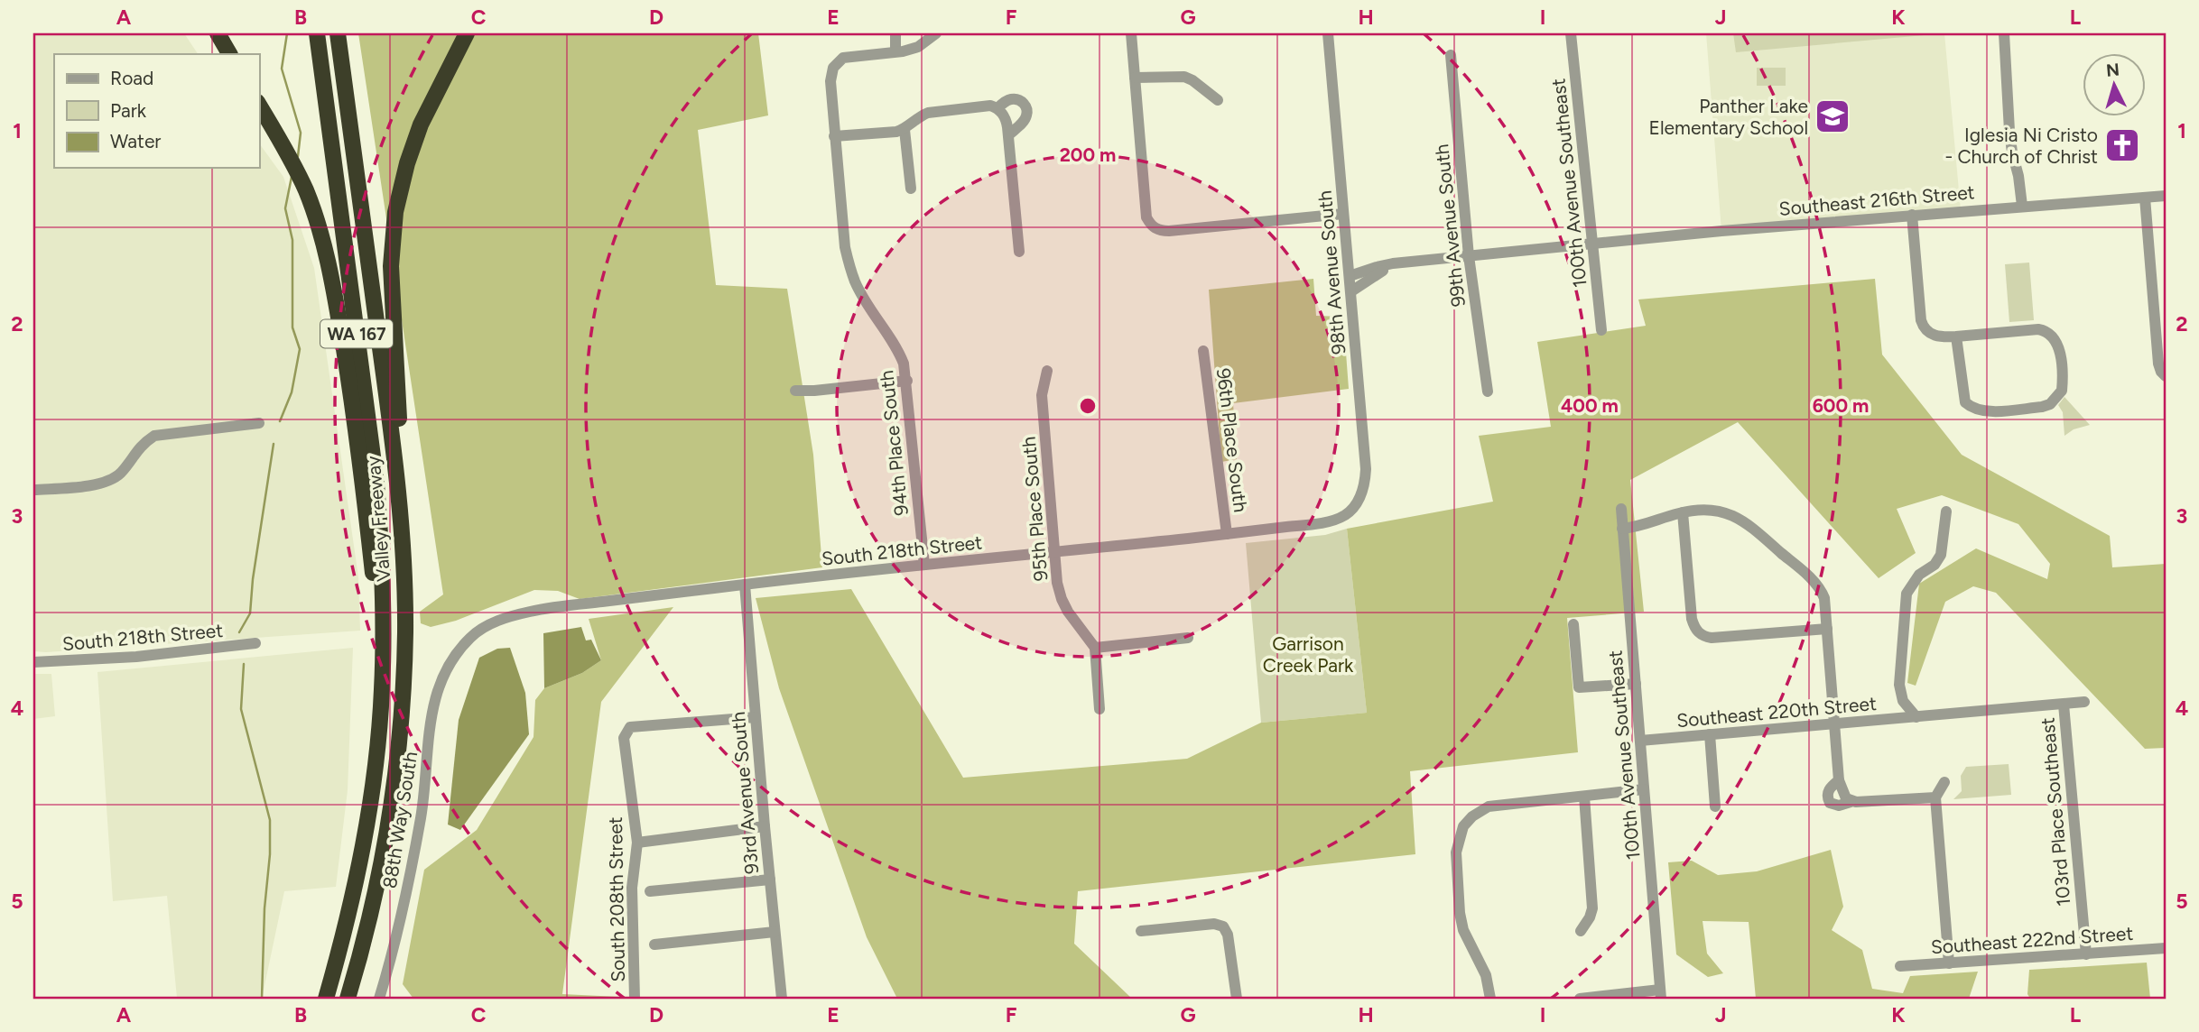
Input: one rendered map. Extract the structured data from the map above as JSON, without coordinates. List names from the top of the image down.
{
  "streets": {
    "highway": ["WA 167", "Valley Freeway"],
    "street": [
      "100th Avenue Southeast",
      "Southeast 216th Street",
      "99th Avenue South",
      "98th Avenue South",
      "96th Place South",
      "94th Place South",
      "95th Place South",
      "South 218th Street",
      "Southeast 220th Street",
      "93rd Avenue South",
      "103rd Place Southeast",
      "88th Way South",
      "South 208th Street",
      "Southeast 222nd Street"
    ]
  },
  "crossings": [
    ["100th Avenue Southeast", "Southeast 216th Street"],
    ["100th Avenue Southeast", "Southeast 220th Street"],
    ["Southeast 216th Street", "99th Avenue South"],
    ["98th Avenue South", "South 218th Street"],
    ["96th Place South", "South 218th Street"],
    ["94th Place South", "South 218th Street"],
    ["95th Place South", "South 218th Street"],
    ["South 218th Street", "93rd Avenue South"],
    ["South 218th Street", "88th Way South"],
    ["Southeast 220th Street", "103rd Place Southeast"],
    ["93rd Avenue South", "South 208th Street"],
    ["103rd Place Southeast", "Southeast 222nd Street"]
  ],
  "parks": ["Garrison Creek Park"],
  "places": {
    "school or university": ["Panther Lake Elementary School"],
    "church": ["Iglesia Ni Cristo - Church of Christ"]
  },
  "legend": ["Road", "Park", "Water"],
  "north": "top",
  "grid": {
    "columns": [
      "A",
      "B",
      "C",
      "D",
      "E",
      "F",
      "G",
      "H",
      "I",
      "J",
      "K",
      "L"
    ],
    "rows": [
      "1",
      "2",
      "3",
      "4",
      "5"
    ]
  },
  "rings": ["200 m", "400 m", "600 m"]
}
